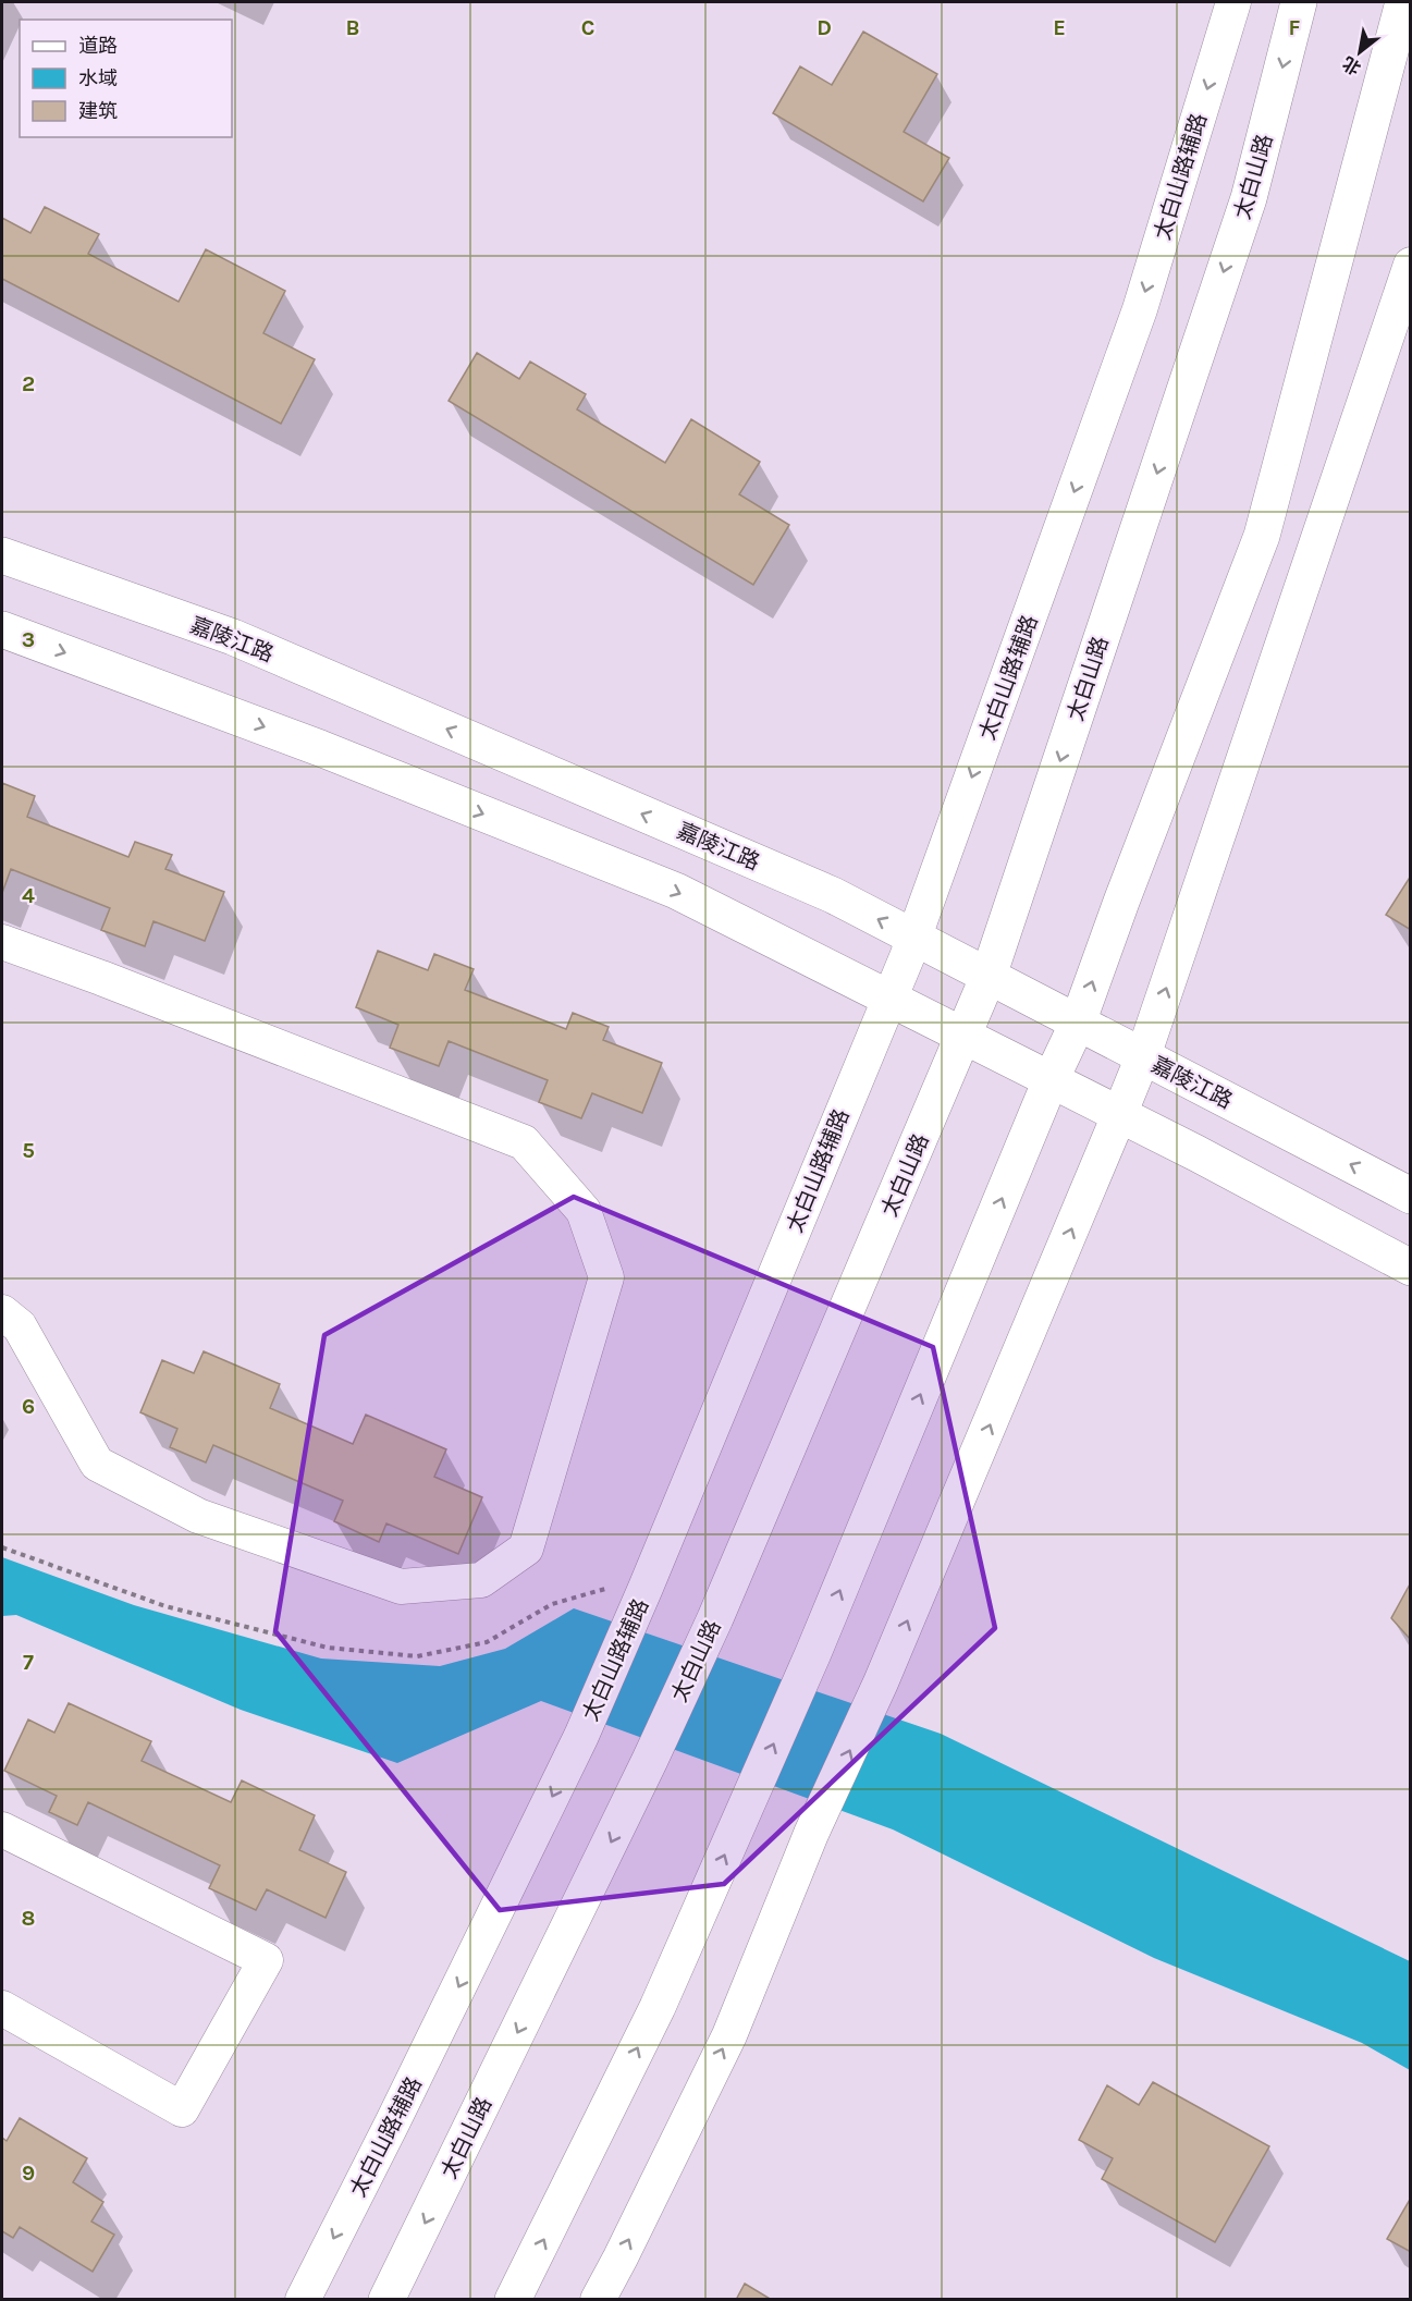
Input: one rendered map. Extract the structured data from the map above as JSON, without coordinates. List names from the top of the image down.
{
  "streets": {
    "main road": ["太白山路", "嘉陵江路"],
    "street": ["太白山路辅路"]
  },
  "crossings": [
    ["太白山路辅路", "嘉陵江路"],
    ["太白山路", "嘉陵江路"]
  ],
  "legend": ["道路", "水域", "建筑"],
  "north": "bottom left",
  "grid": {
    "columns": [
      "B",
      "C",
      "D",
      "E",
      "F"
    ],
    "rows": [
      "2",
      "3",
      "4",
      "5",
      "6",
      "7",
      "8",
      "9"
    ]
  }
}
